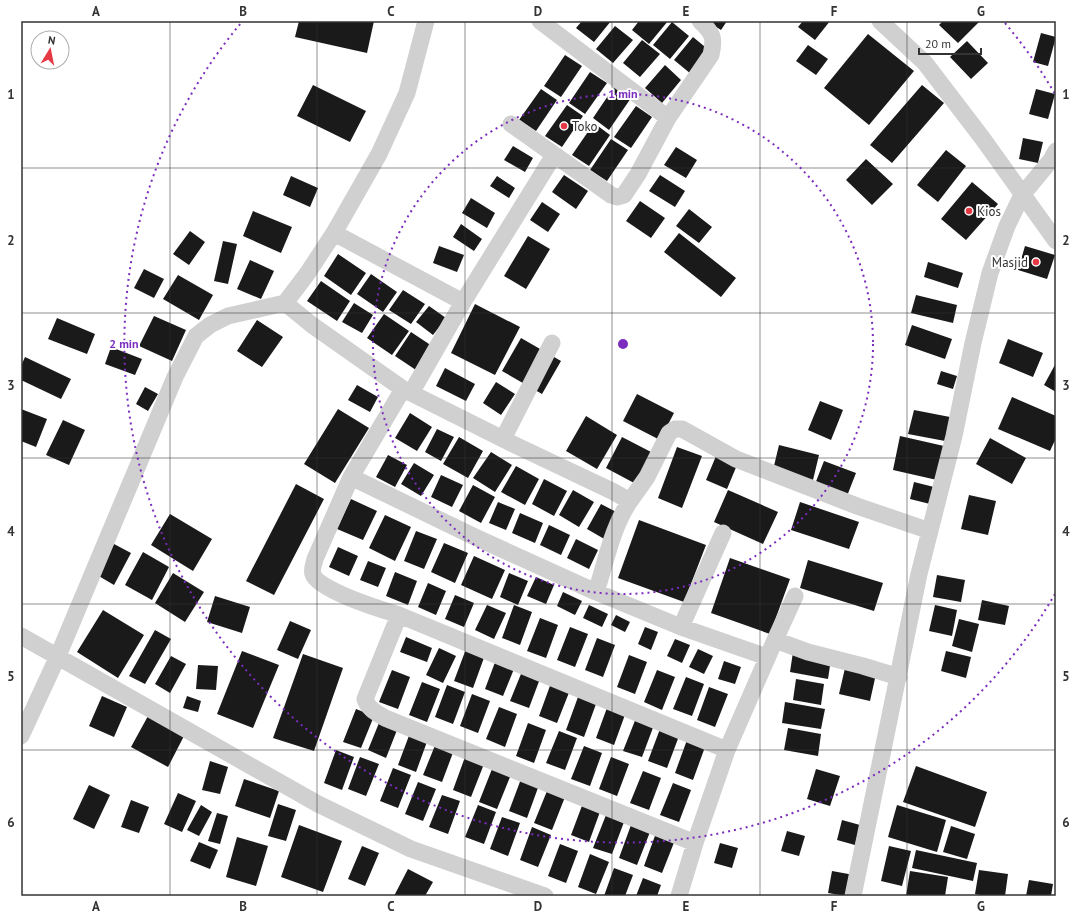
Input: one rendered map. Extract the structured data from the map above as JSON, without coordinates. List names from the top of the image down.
{
  "places": ["Toko", "Kios", "Masjid"],
  "scale_bar": "20 m",
  "north": "top",
  "grid": {
    "columns": [
      "A",
      "B",
      "C",
      "D",
      "E",
      "F",
      "G"
    ],
    "rows": [
      "1",
      "2",
      "3",
      "4",
      "5",
      "6"
    ]
  },
  "rings": ["1 min", "2 min"]
}
